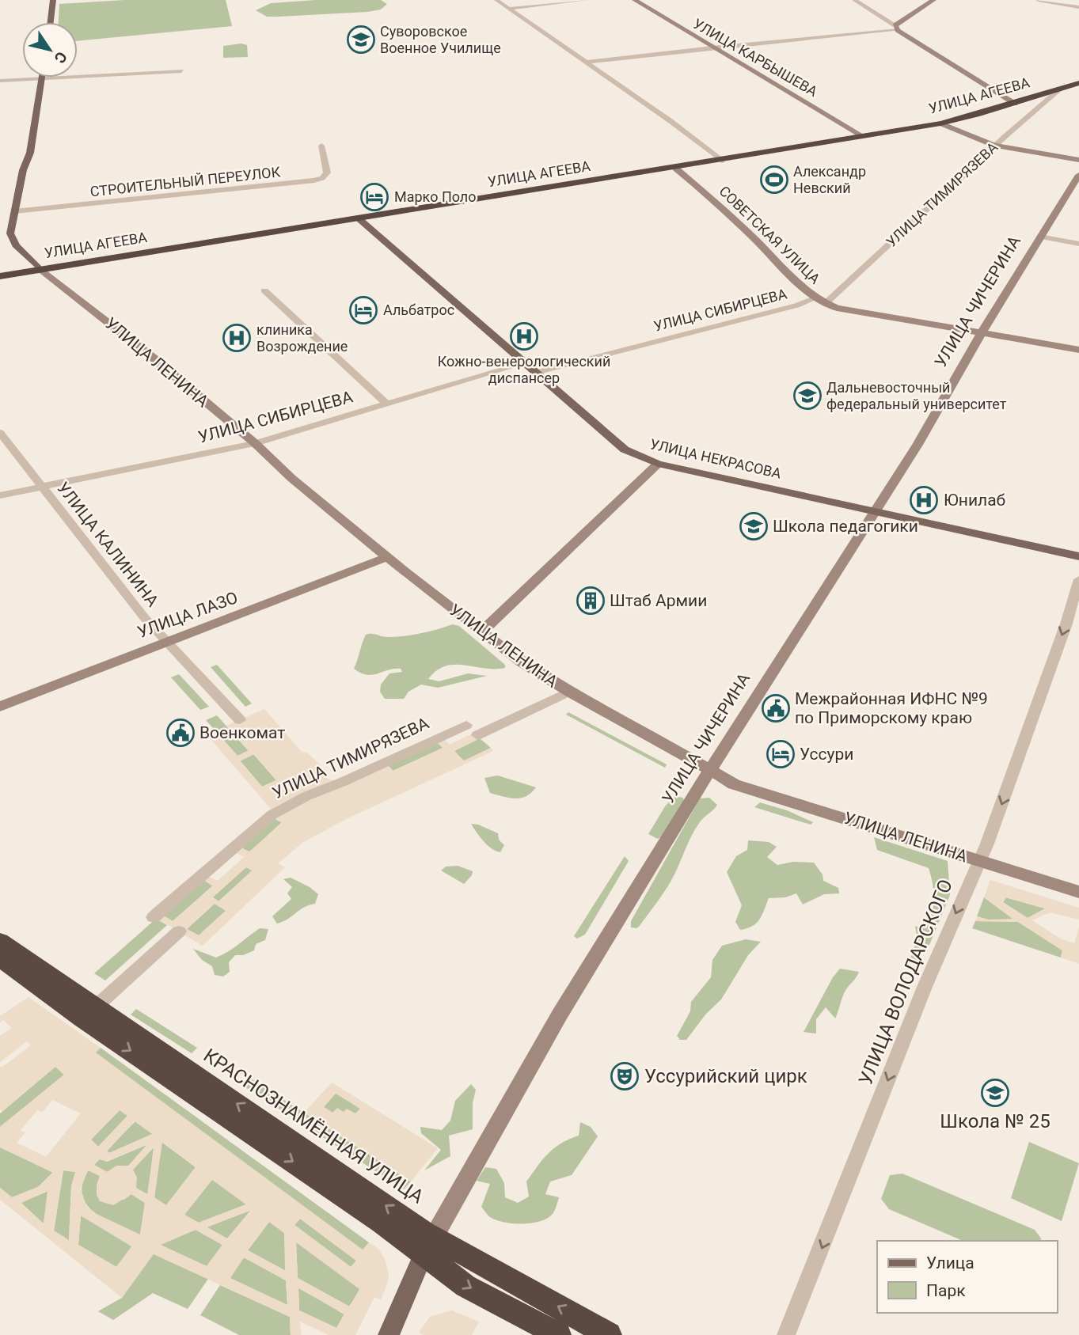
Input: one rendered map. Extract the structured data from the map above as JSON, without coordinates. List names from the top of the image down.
{
  "streets": {
    "highway": ["УЛИЦА АГЕЕВА", "КРАСНОЗНАМЁННАЯ УЛИЦА"],
    "main road": [
      "УЛИЦА КАРБЫШЕВА",
      "СОВЕТСКАЯ УЛИЦА",
      "УЛИЦА ЧИЧЕРИНА",
      "УЛИЦА ЛЕНИНА",
      "УЛИЦА НЕКРАСОВА",
      "УЛИЦА ЛАЗО"
    ],
    "street": [
      "СТРОИТЕЛЬНЫЙ ПЕРЕУЛОК",
      "УЛИЦА ТИМИРЯЗЕВА",
      "УЛИЦА СИБИРЦЕВА",
      "УЛИЦА КАЛИНИНА",
      "УЛИЦА ВОЛОДАРСКОГО"
    ]
  },
  "crossings": [
    ["УЛИЦА КАРБЫШЕВА", "УЛИЦА АГЕЕВА"],
    ["УЛИЦА АГЕЕВА", "УЛИЦА ТИМИРЯЗЕВА"],
    ["УЛИЦА АГЕЕВА", "СОВЕТСКАЯ УЛИЦА"],
    ["УЛИЦА АГЕЕВА", "УЛИЦА ЛЕНИНА"],
    ["УЛИЦА АГЕЕВА", "УЛИЦА НЕКРАСОВА"],
    ["УЛИЦА ТИМИРЯЗЕВА", "СОВЕТСКАЯ УЛИЦА"],
    ["СОВЕТСКАЯ УЛИЦА", "УЛИЦА ЧИЧЕРИНА"],
    ["СОВЕТСКАЯ УЛИЦА", "УЛИЦА СИБИРЦЕВА"],
    ["УЛИЦА ЧИЧЕРИНА", "УЛИЦА ЛЕНИНА"],
    ["УЛИЦА ЧИЧЕРИНА", "УЛИЦА НЕКРАСОВА"],
    ["УЛИЦА ЧИЧЕРИНА", "КРАСНОЗНАМЁННАЯ УЛИЦА"],
    ["УЛИЦА СИБИРЦЕВА", "УЛИЦА ЛЕНИНА"],
    ["УЛИЦА СИБИРЦЕВА", "УЛИЦА НЕКРАСОВА"],
    ["УЛИЦА СИБИРЦЕВА", "УЛИЦА КАЛИНИНА"],
    ["УЛИЦА ЛЕНИНА", "УЛИЦА ЛАЗО"],
    ["УЛИЦА ЛЕНИНА", "УЛИЦА ВОЛОДАРСКОГО"],
    ["УЛИЦА КАЛИНИНА", "УЛИЦА ЛАЗО"]
  ],
  "one_way": ["УЛИЦА ВОЛОДАРСКОГО"],
  "places": {
    "school or university": [
      "Суворовское Военное Училище",
      "Дальневосточный федеральный университет",
      "Школа педагогики",
      "Школа № 25"
    ],
    "sports": ["Александр Невский"],
    "hotel": ["Марко Поло", "Альбатрос", "Уссури"],
    "hospital": ["Кожно-венерологический диспансер", "клиника Возрождение", "Юнилаб"],
    "building": ["Штаб Армии"],
    "public building": ["Межрайонная ИФНС №9 по Приморскому краю", "Военкомат"],
    "theatre": ["Уссурийский цирк"]
  },
  "legend": ["Улица", "Парк"],
  "north": "bottom right"
}
